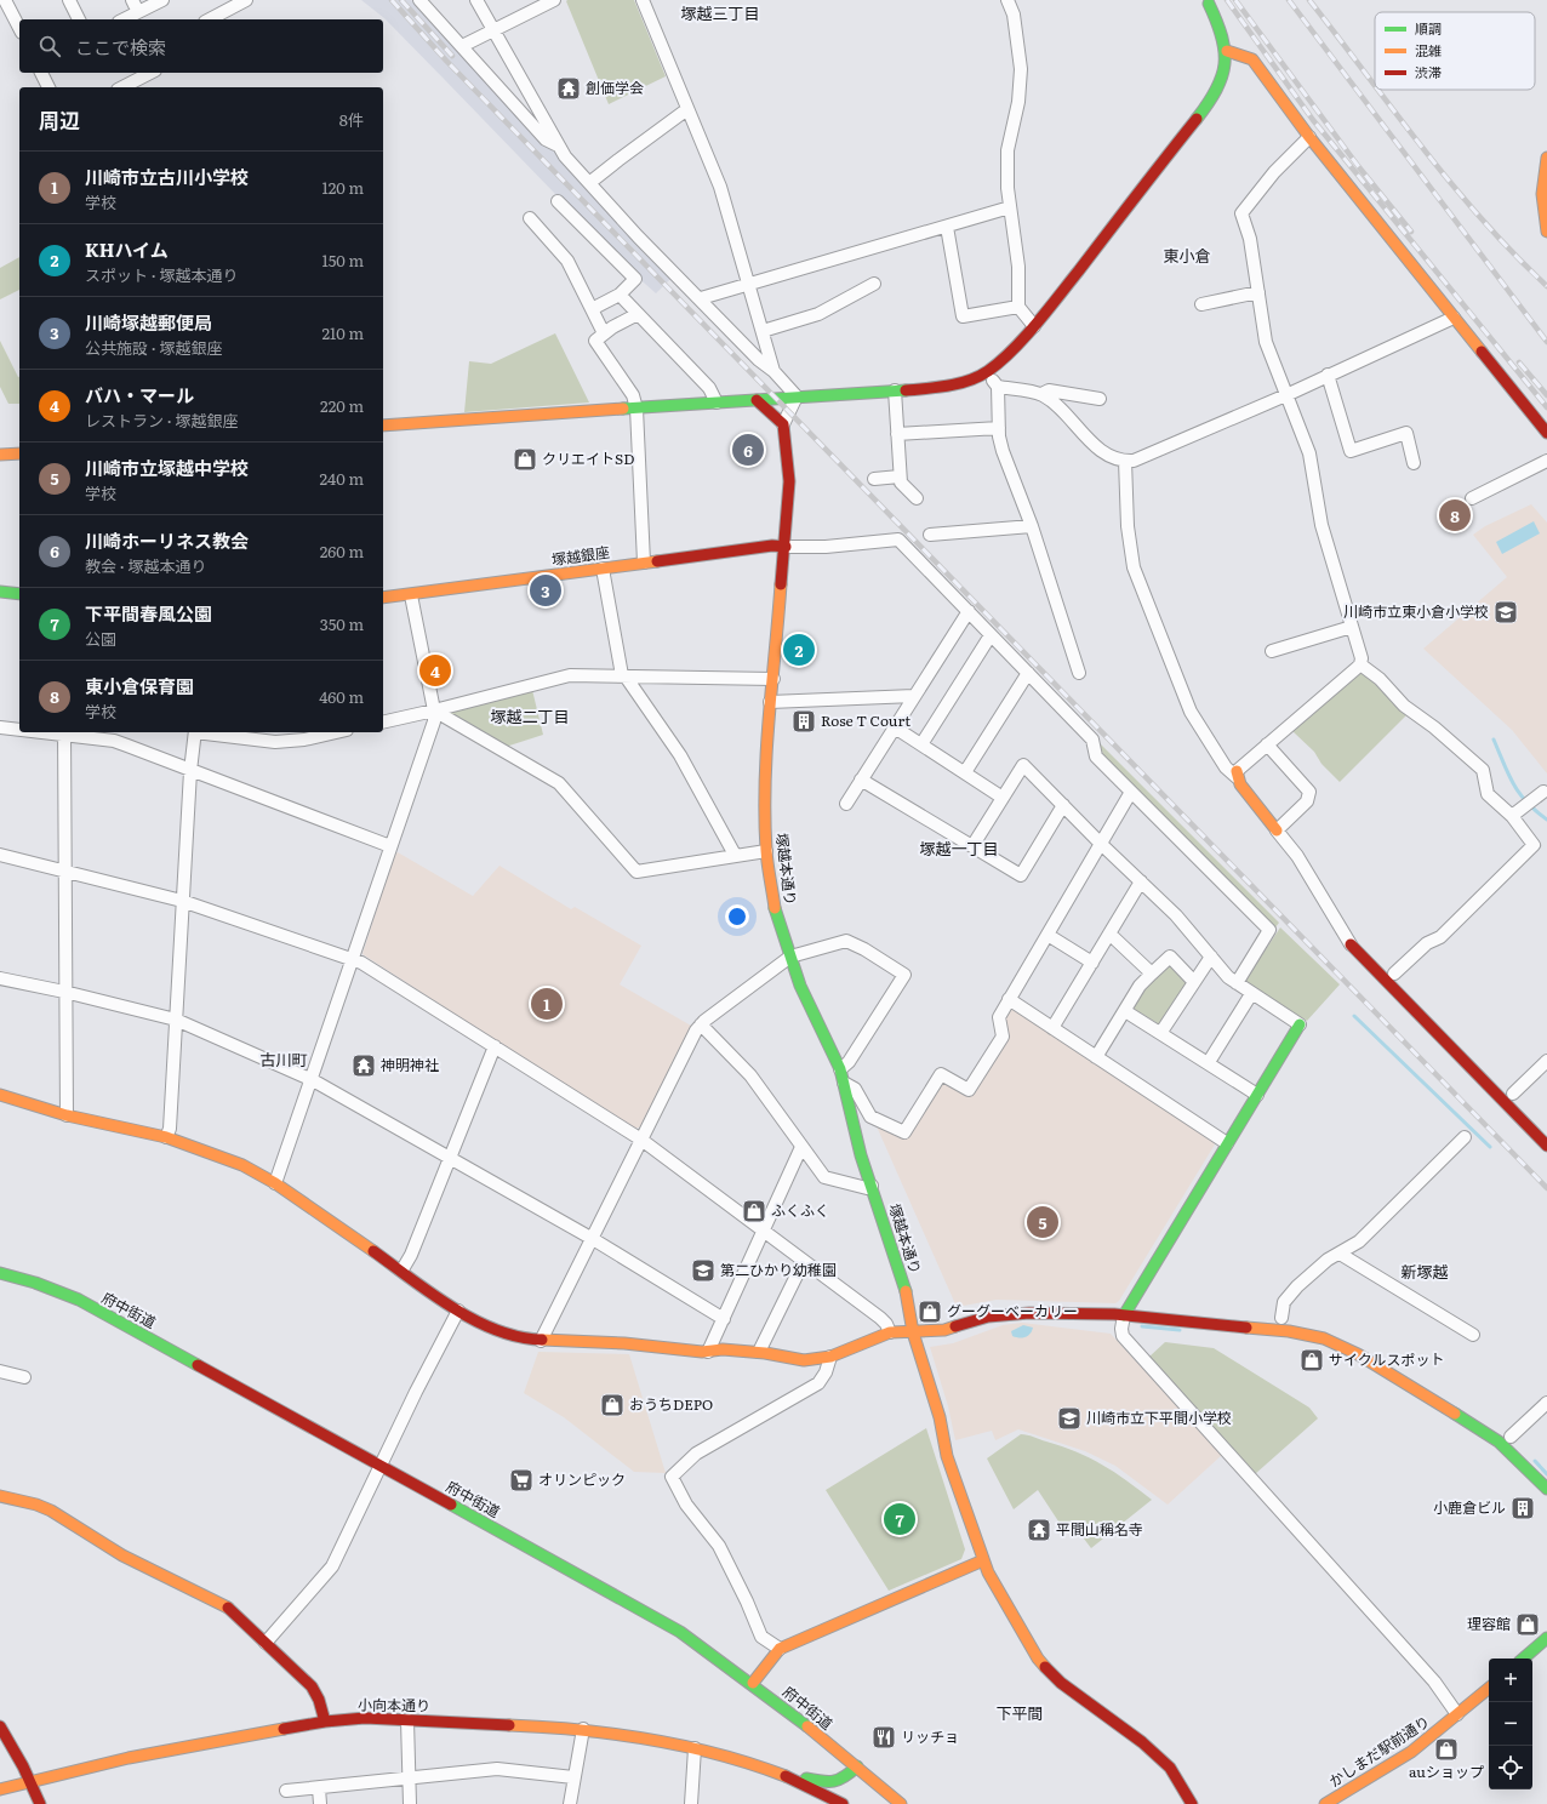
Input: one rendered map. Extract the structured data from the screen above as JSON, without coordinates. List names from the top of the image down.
{
  "streets": {
    "main road": [
      "塚越銀座",
      "塚越本通り",
      "府中街道",
      "小向本通り",
      "かしまだ駅前通り"
    ]
  },
  "crossings": [
    ["塚越銀座", "塚越本通り"]
  ],
  "districts": [
    "塚越三丁目",
    "東小倉",
    "塚越二丁目",
    "塚越一丁目",
    "古川町",
    "新塚越",
    "下平間"
  ],
  "places": {
    "temple": ["創価学会", "神明神社", "平間山稱名寺"],
    "shop": [
      "クリエイトSD",
      "ふくふく",
      "グーグーベーカリー",
      "サイクルスポット",
      "おうちDEPO",
      "理容館",
      "auショップ"
    ],
    "school or university": ["川崎市立東小倉小学校", "第二ひかり幼稚園", "川崎市立下平間小学校"],
    "building": ["Rose T Court", "小鹿倉ビル"],
    "supermarket": ["オリンピック"],
    "restaurant": ["リッチョ"]
  },
  "legend": ["順調", "混雑", "渋滞"],
  "page": {
    "search": "ここで検索",
    "heading": ["周辺", "8件"],
    "list": [
      {
        "mark": "1",
        "name": "川崎市立古川小学校",
        "note": "学校",
        "value": "120 m"
      },
      {
        "mark": "2",
        "name": "KHハイム",
        "note": "スポット · 塚越本通り",
        "value": "150 m"
      },
      {
        "mark": "3",
        "name": "川崎塚越郵便局",
        "note": "公共施設 · 塚越銀座",
        "value": "210 m"
      },
      {
        "mark": "4",
        "name": "バハ・マール",
        "note": "レストラン · 塚越銀座",
        "value": "220 m"
      },
      {
        "mark": "5",
        "name": "川崎市立塚越中学校",
        "note": "学校",
        "value": "240 m"
      },
      {
        "mark": "6",
        "name": "川崎ホーリネス教会",
        "note": "教会 · 塚越本通り",
        "value": "260 m"
      },
      {
        "mark": "7",
        "name": "下平間春風公園",
        "note": "公園",
        "value": "350 m"
      },
      {
        "mark": "8",
        "name": "東小倉保育園",
        "note": "学校",
        "value": "460 m"
      }
    ],
    "pins": [
      "6",
      "8",
      "3",
      "2",
      "4",
      "1",
      "5",
      "7"
    ],
    "map_buttons": ["+", "−"]
  }
}
